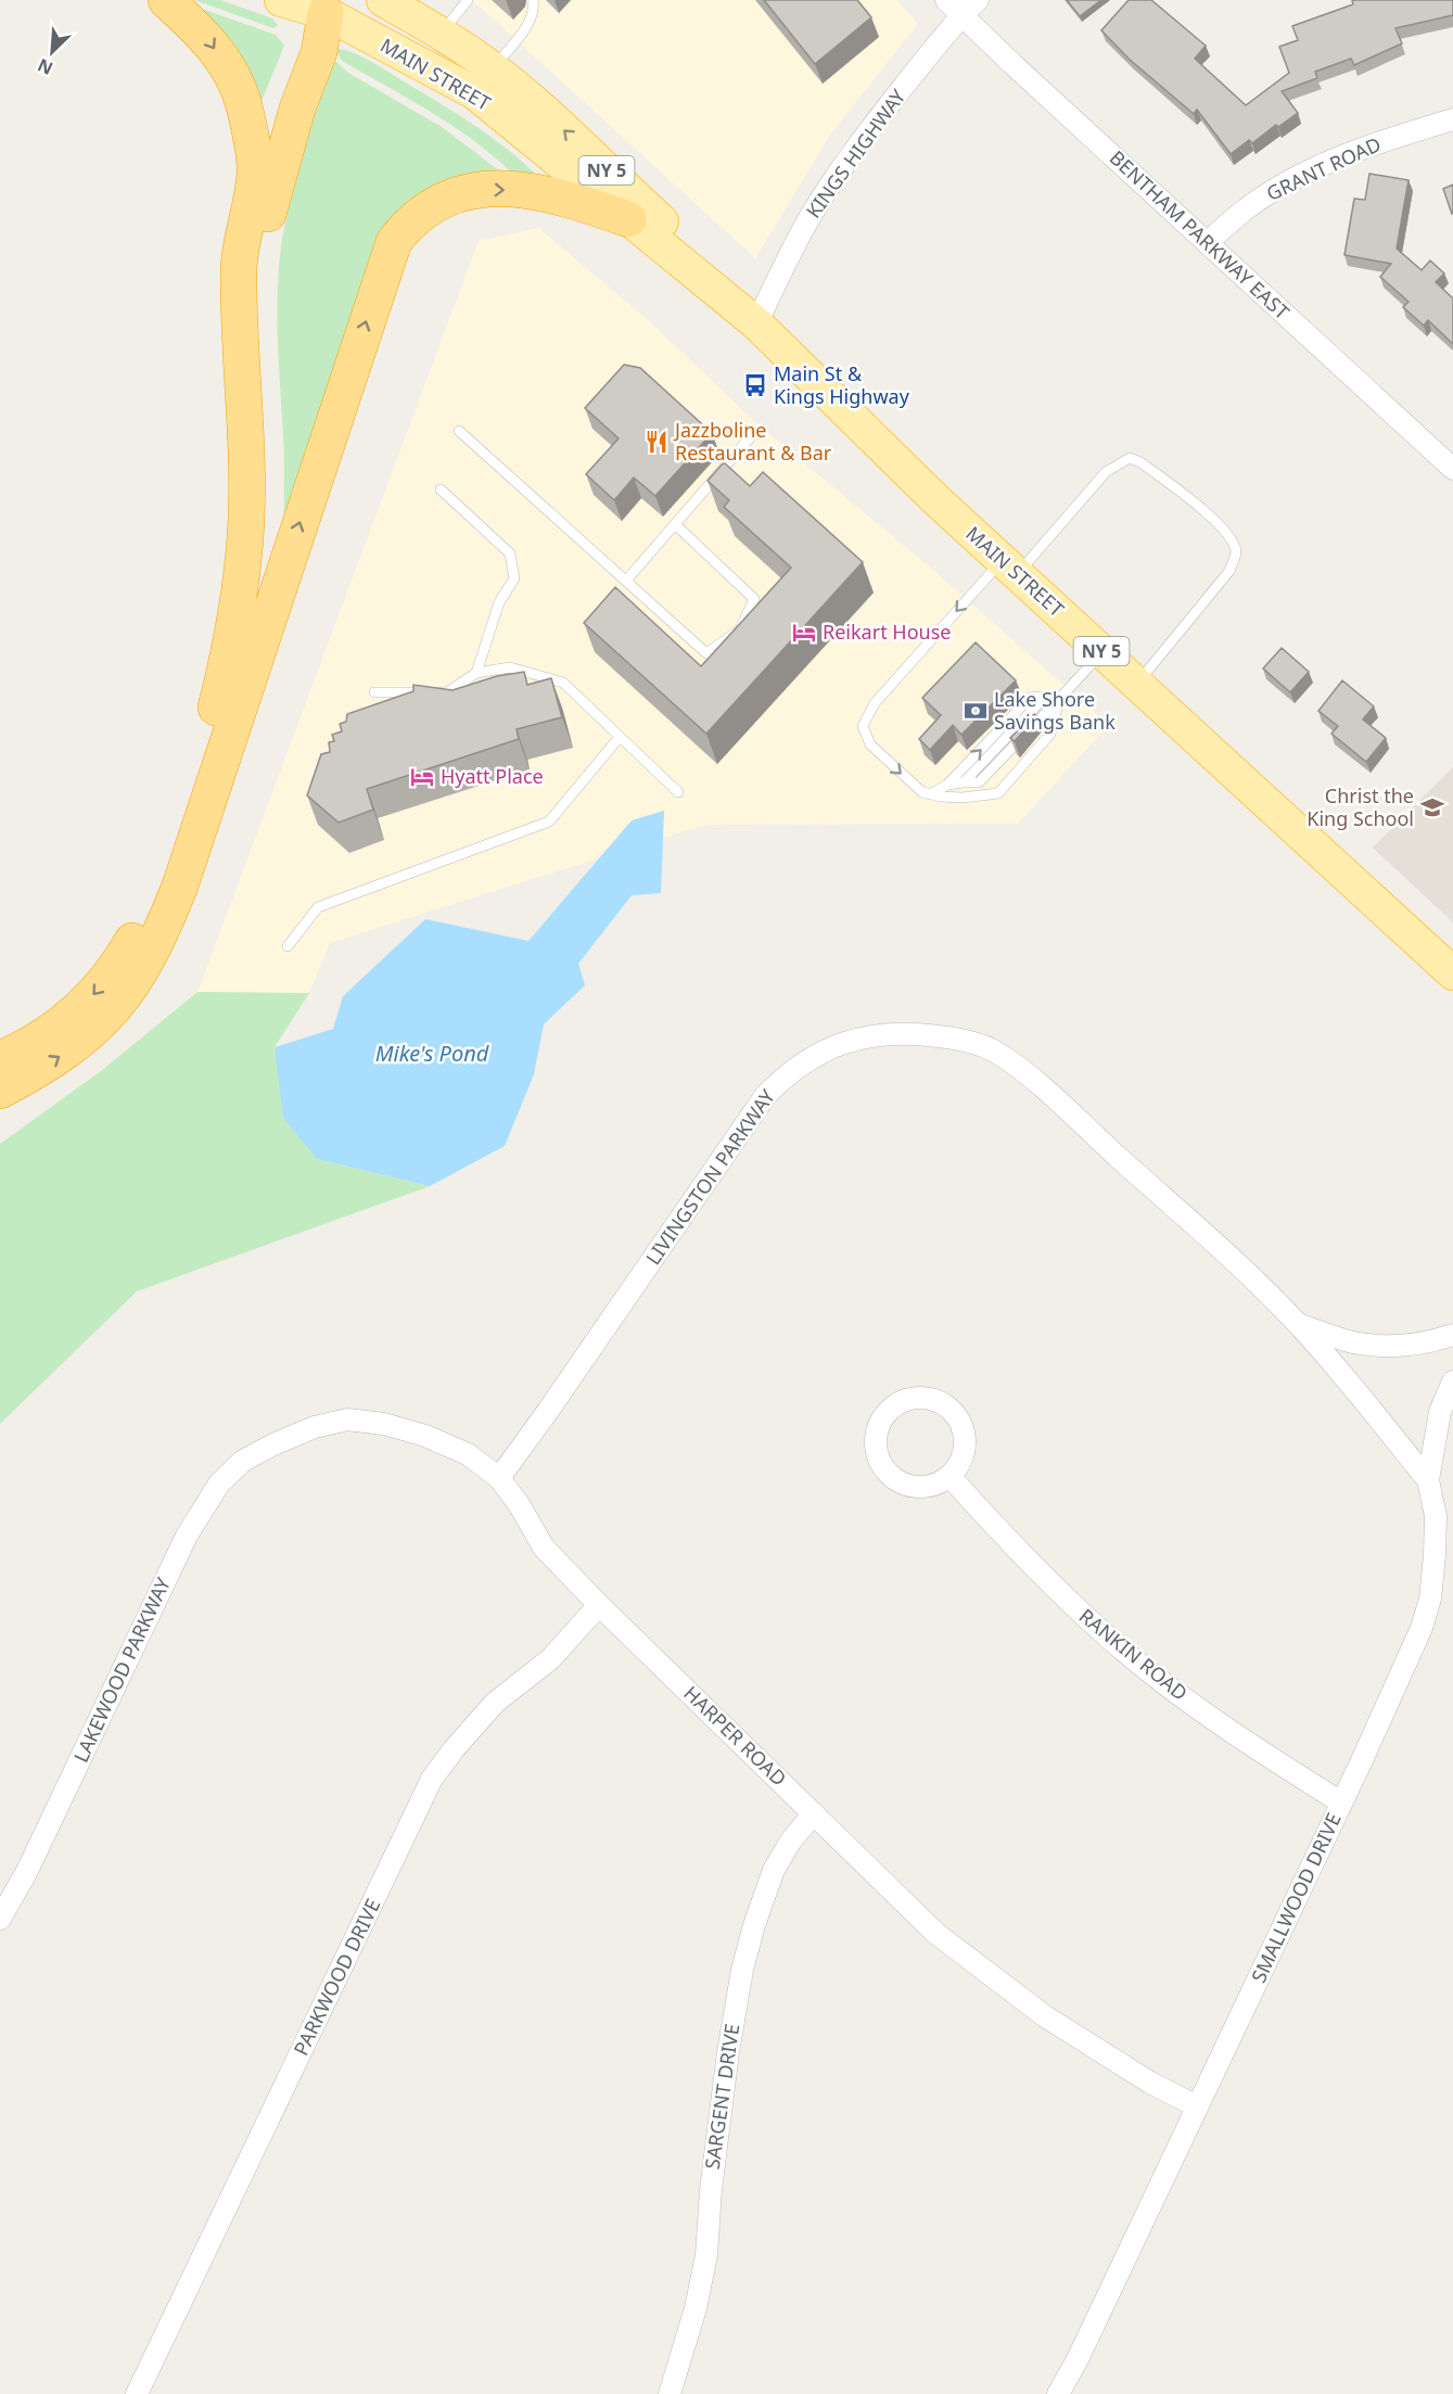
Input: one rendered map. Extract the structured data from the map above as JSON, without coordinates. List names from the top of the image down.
{
  "streets": {
    "main road": ["MAIN STREET", "NY 5"],
    "street": [
      "KINGS HIGHWAY",
      "GRANT ROAD",
      "BENTHAM PARKWAY EAST",
      "LIVINGSTON PARKWAY",
      "RANKIN ROAD",
      "LAKEWOOD PARKWAY",
      "HARPER ROAD",
      "SMALLWOOD DRIVE",
      "PARKWOOD DRIVE",
      "SARGENT DRIVE"
    ]
  },
  "crossings": [
    ["MAIN STREET", "KINGS HIGHWAY"],
    ["KINGS HIGHWAY", "BENTHAM PARKWAY EAST"],
    ["GRANT ROAD", "BENTHAM PARKWAY EAST"],
    ["LIVINGSTON PARKWAY", "HARPER ROAD"],
    ["LIVINGSTON PARKWAY", "SMALLWOOD DRIVE"],
    ["RANKIN ROAD", "SMALLWOOD DRIVE"],
    ["LAKEWOOD PARKWAY", "HARPER ROAD"],
    ["HARPER ROAD", "SMALLWOOD DRIVE"],
    ["HARPER ROAD", "PARKWOOD DRIVE"],
    ["HARPER ROAD", "SARGENT DRIVE"]
  ],
  "water": ["Mike's Pond"],
  "places": {
    "bus stop": ["Main St & Kings Highway"],
    "restaurant": ["Jazzboline Restaurant & Bar"],
    "hotel": ["Reikart House", "Hyatt Place"],
    "bank": ["Lake Shore Savings Bank"],
    "school or university": ["Christ the King School"]
  },
  "north": "bottom left"
}
